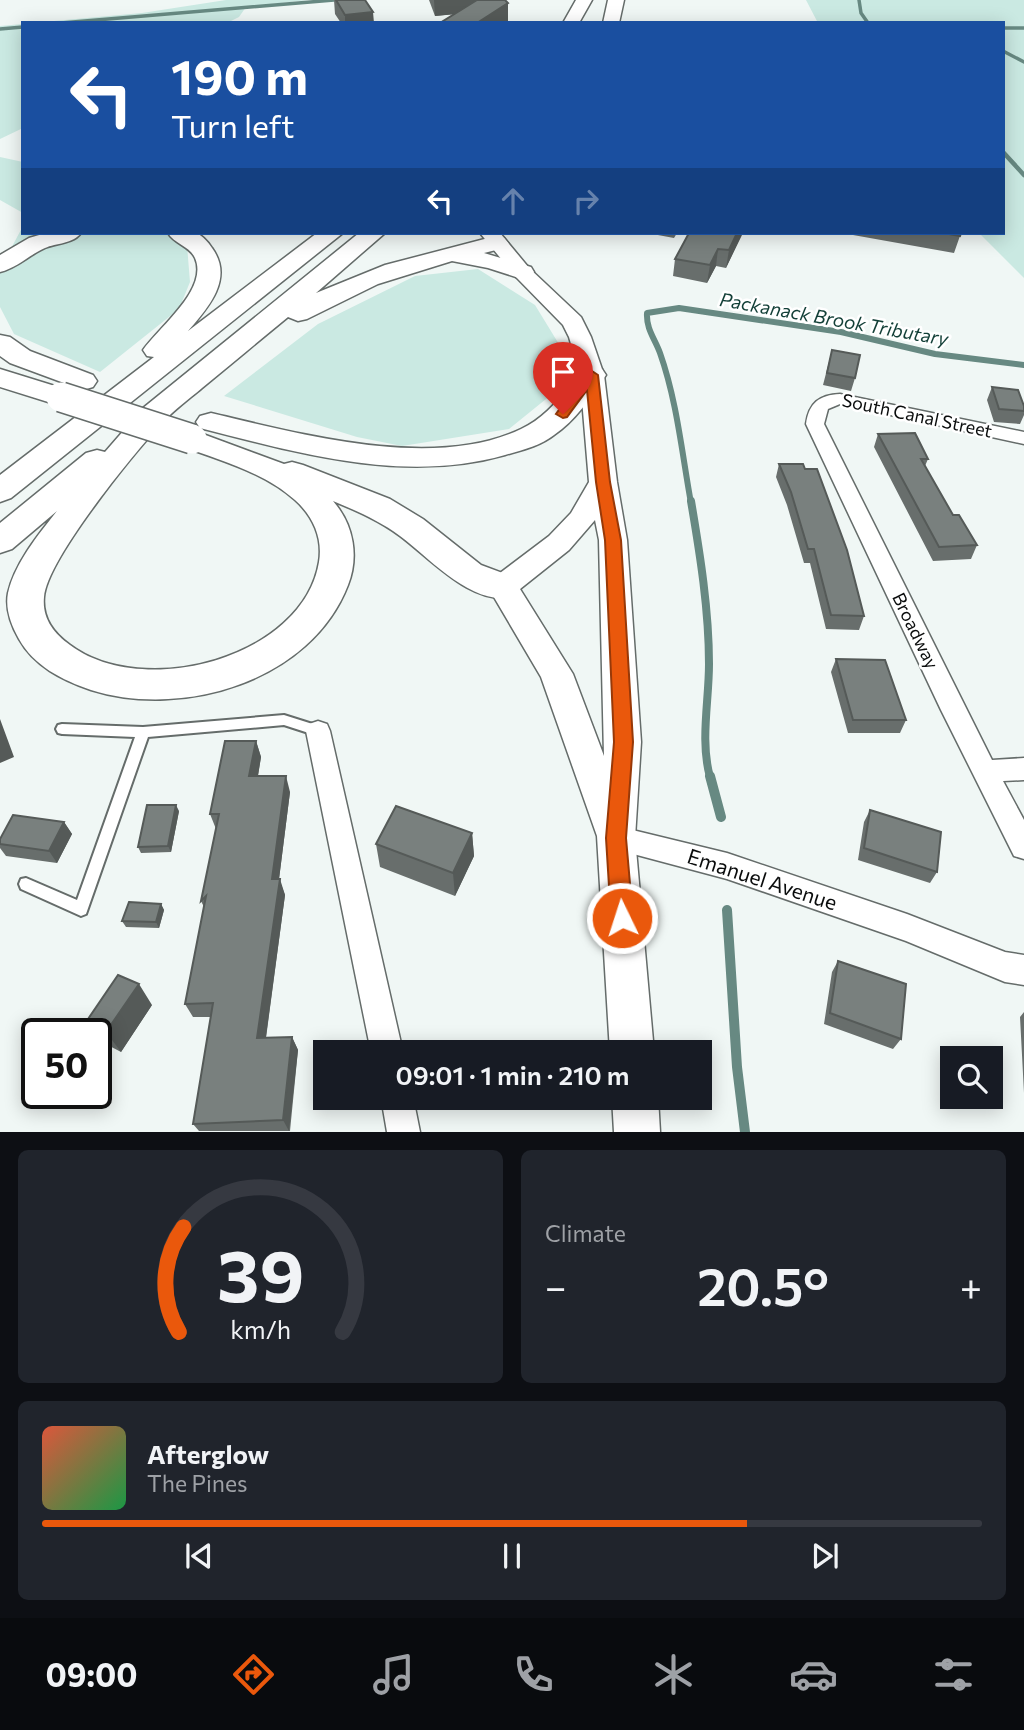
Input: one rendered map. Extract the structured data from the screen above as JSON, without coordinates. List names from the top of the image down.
{
  "streets": {
    "street": ["South Canal Street", "Broadway", "Emanuel Avenue"]
  },
  "crossings": [
    ["South Canal Street", "Broadway"]
  ],
  "water": ["Packanack Brook Tributary"],
  "page": {
    "turn": ["190 m", "Turn left"],
    "limit": "50",
    "trip": "09:01 · 1 min · 210 m",
    "tile": "Climate",
    "heat": ["−", "20.5°", "+"],
    "song": ["Afterglow", "The Pines"],
    "tabs": "09:00",
    "gauge": ["39", "km/h"]
  }
}
